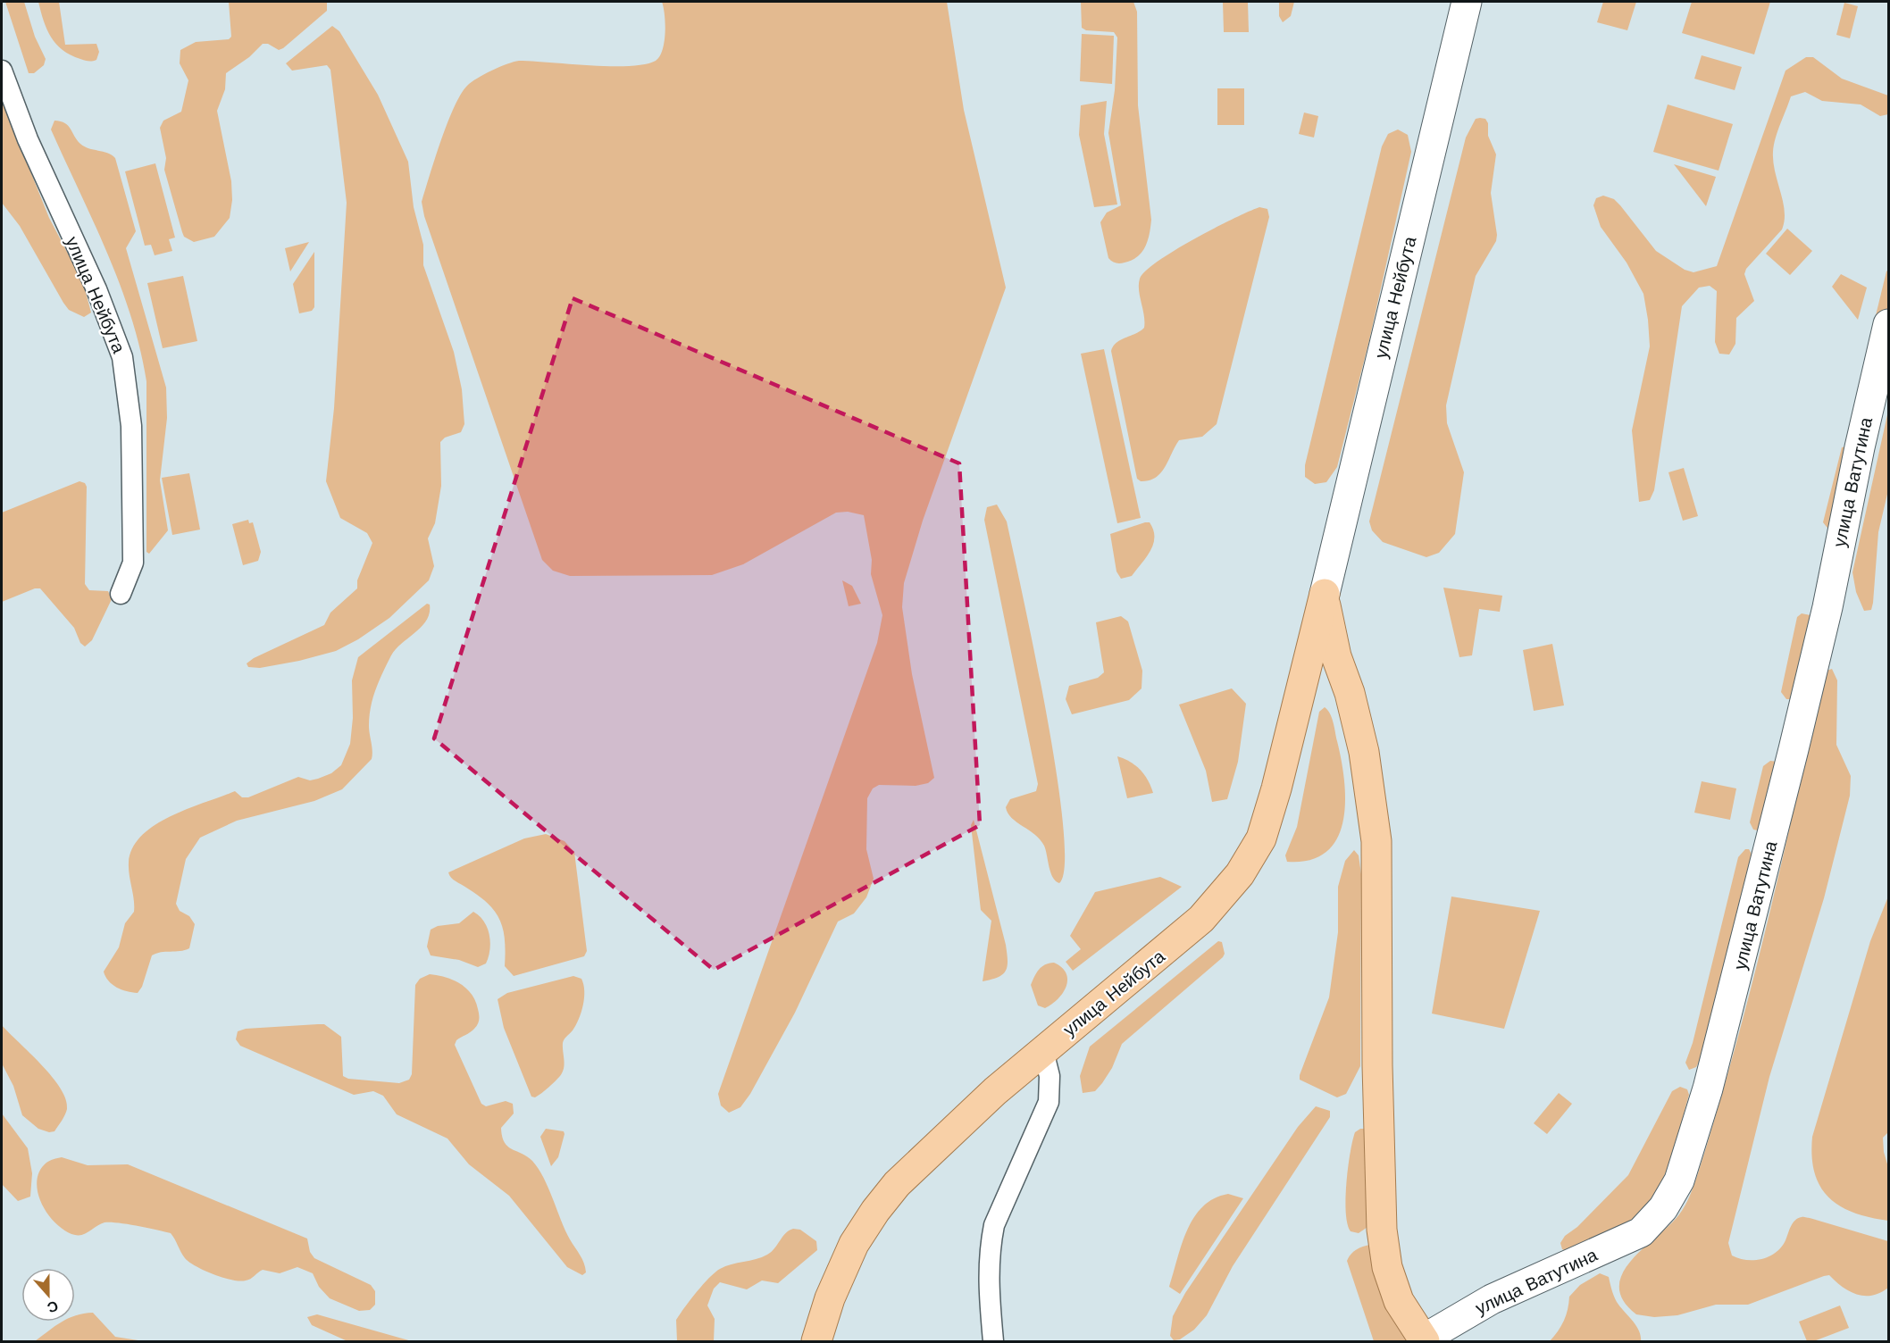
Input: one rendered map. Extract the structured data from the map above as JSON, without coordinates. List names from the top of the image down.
{
  "streets": {
    "main road": ["улица Нейбута"],
    "street": ["улица Ватутина"]
  },
  "crossings": [
    ["улица Нейбута", "улица Ватутина"]
  ],
  "north": "bottom"
}
